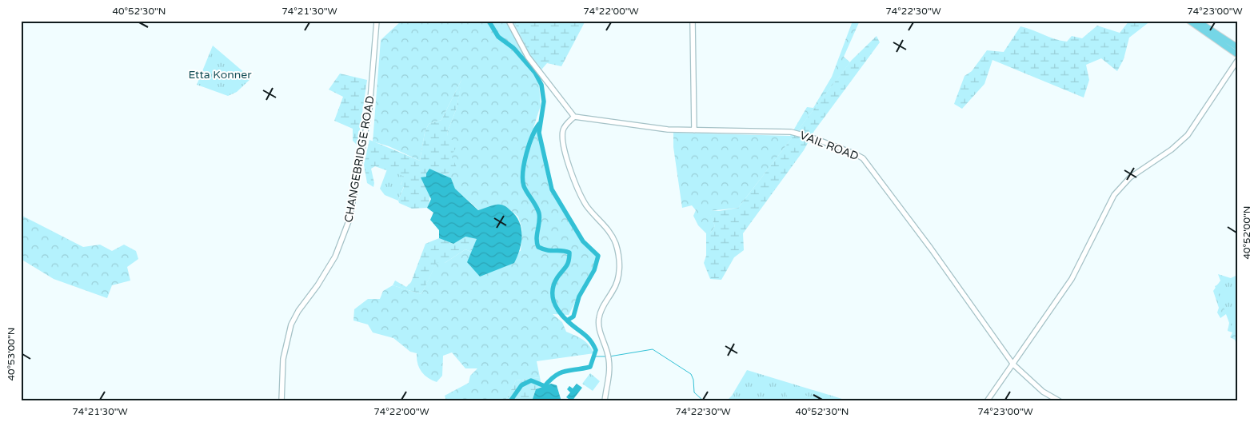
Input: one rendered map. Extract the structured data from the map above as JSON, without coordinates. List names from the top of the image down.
{
  "streets": {
    "street": ["VAIL ROAD", "CHANGEBRIDGE ROAD"]
  },
  "parks": ["Etta Konner"],
  "coordinates": [
    "40°52'30\"N",
    "74°21'30\"W",
    "74°22'00\"W",
    "74°22'30\"W",
    "74°23'00\"W",
    "40°52'00\"N",
    "40°53'00\"N"
  ]
}
